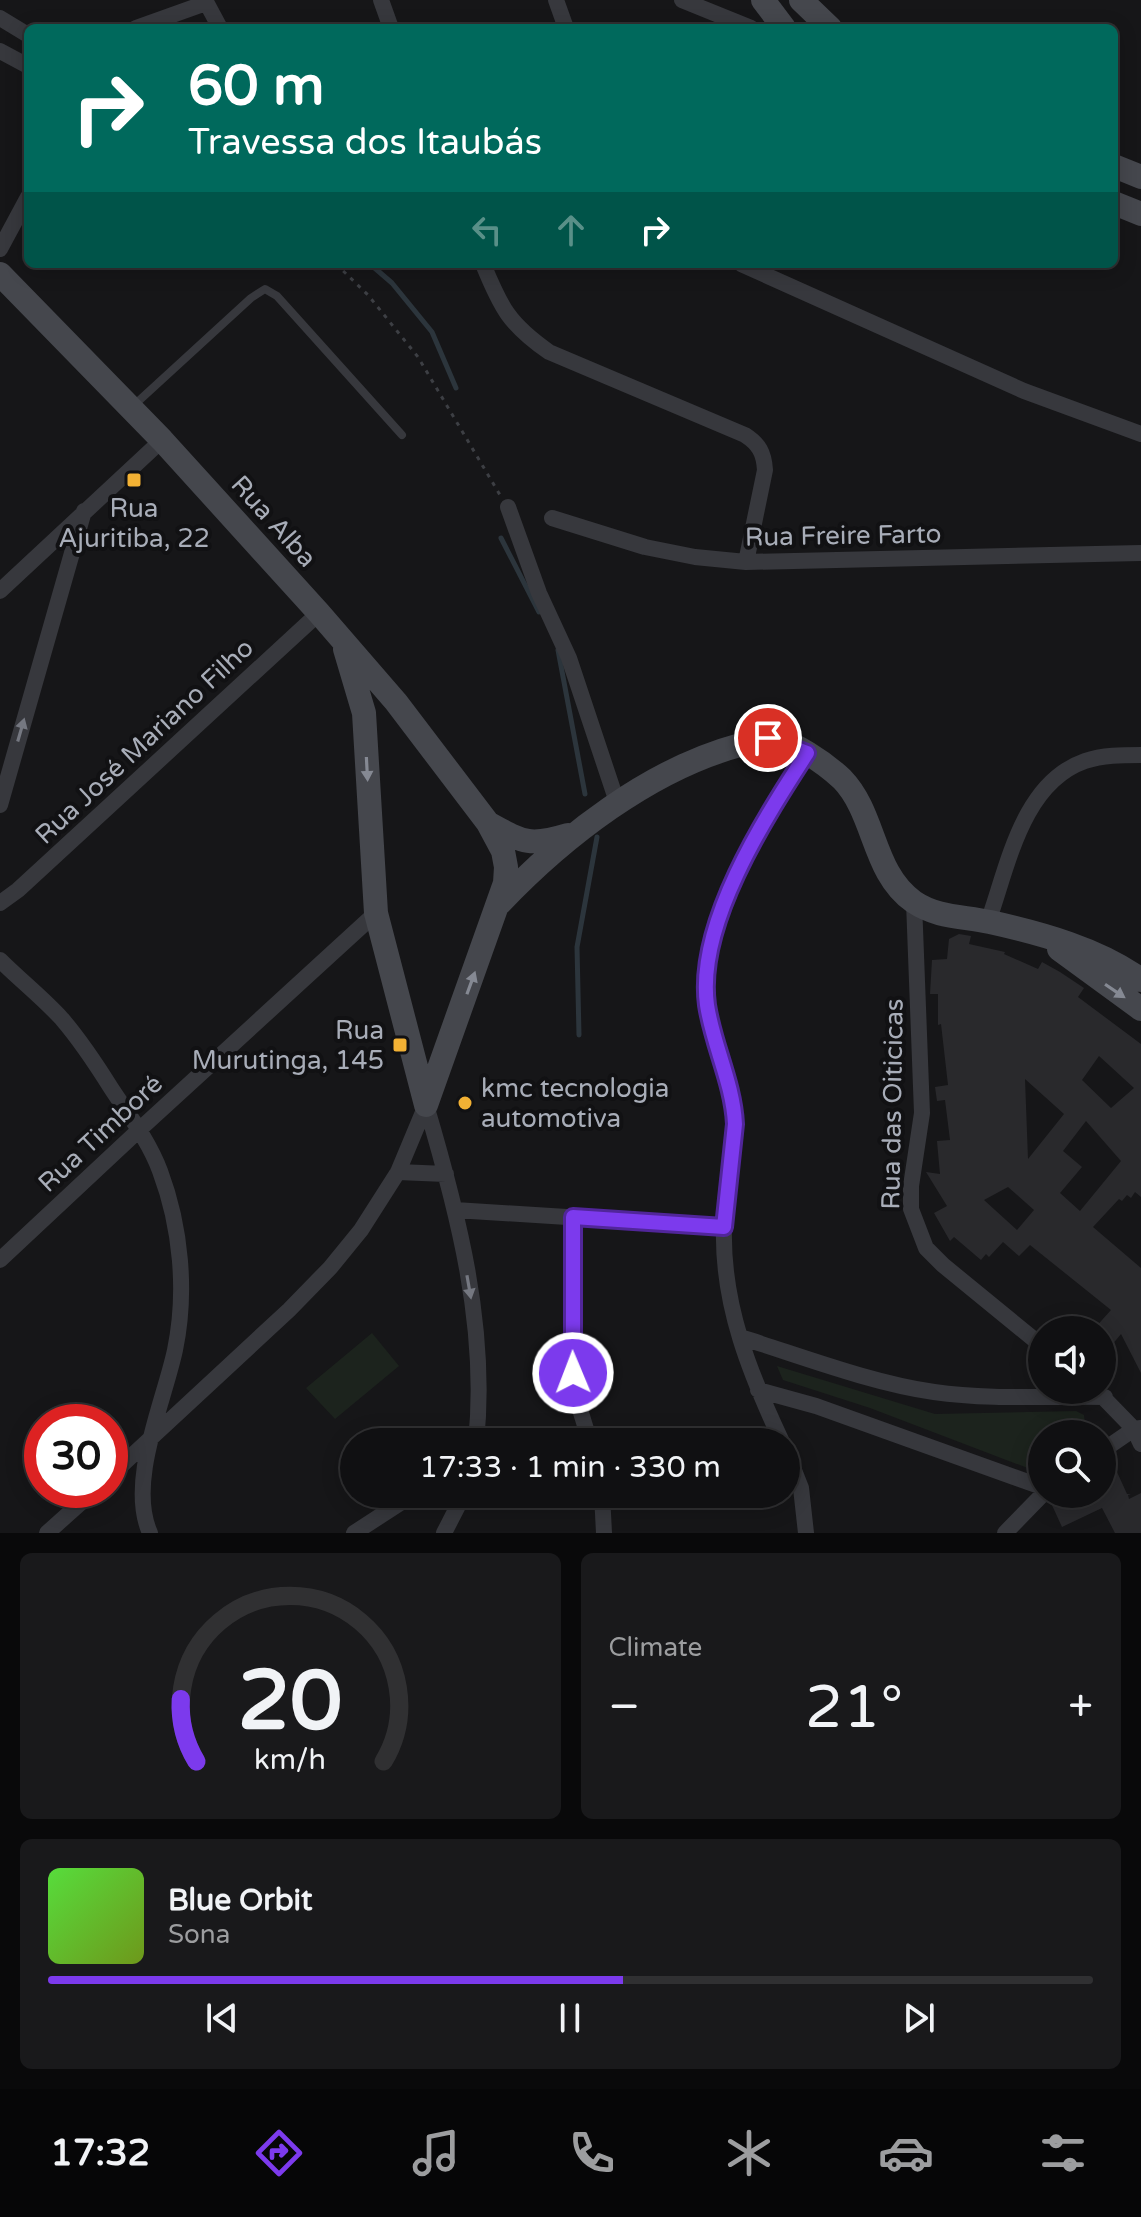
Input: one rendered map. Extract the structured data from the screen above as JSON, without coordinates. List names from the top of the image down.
{
  "streets": {
    "street": [
      "Rua Alba",
      "Rua Freire Farto",
      "Rua José Mariano Filho",
      "Rua das Oiticicas",
      "Rua Timboré"
    ]
  },
  "crossings": [
    ["Rua Alba", "Rua José Mariano Filho"]
  ],
  "places": {
    "transit": ["Rua Ajuritiba, 22", "Rua Murutinga, 145"],
    "other": ["kmc tecnologia automotiva"]
  },
  "page": {
    "turn": ["60 m", "Travessa dos Itaubás"],
    "limit": "30",
    "trip": "17:33 · 1 min · 330 m",
    "tile": "Climate",
    "heat": ["−", "21°", "+"],
    "song": ["Blue Orbit", "Sona"],
    "tabs": "17:32",
    "gauge": ["20", "km/h"]
  }
}
